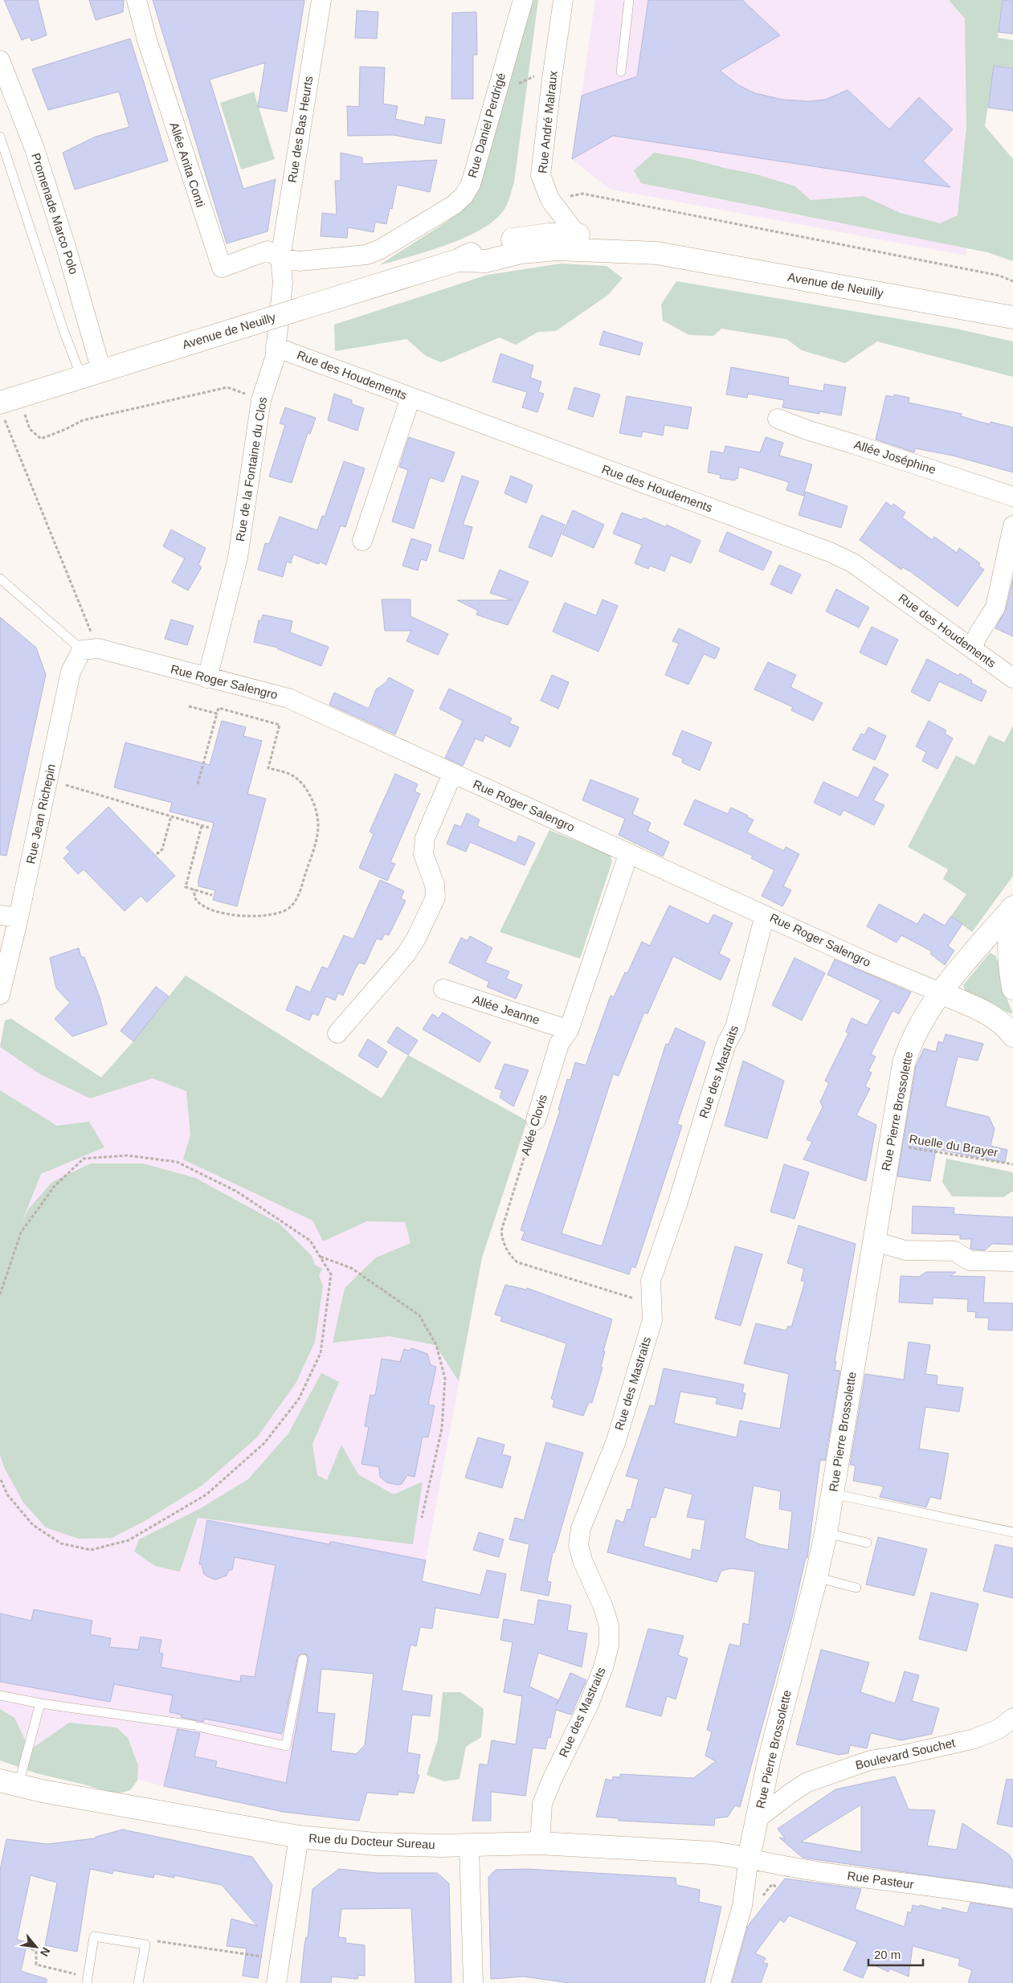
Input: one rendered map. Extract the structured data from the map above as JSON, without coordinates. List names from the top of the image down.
{
  "streets": {
    "street": [
      "Rue André Malraux",
      "Rue Daniel Perdrigé",
      "Rue des Bas Heurts",
      "Allée Anita Conti",
      "Promenade Marco Polo",
      "Avenue de Neuilly",
      "Rue des Houdements",
      "Allée Joséphine",
      "Rue de la Fontaine du Clos",
      "Rue Roger Salengro",
      "Rue Jean Richepin",
      "Allée Jeanne",
      "Rue des Mastraits",
      "Rue Pierre Brossolette",
      "Allée Clovis",
      "Boulevard Souchet",
      "Rue du Docteur Sureau",
      "Rue Pasteur"
    ],
    "path": ["Ruelle du Brayer"]
  },
  "crossings": [
    ["Rue André Malraux", "Avenue de Neuilly"],
    ["Rue Daniel Perdrigé", "Rue des Bas Heurts"],
    ["Rue Daniel Perdrigé", "Allée Anita Conti"],
    ["Rue Daniel Perdrigé", "Rue de la Fontaine du Clos"],
    ["Rue des Bas Heurts", "Allée Anita Conti"],
    ["Rue des Bas Heurts", "Rue de la Fontaine du Clos"],
    ["Allée Anita Conti", "Rue de la Fontaine du Clos"],
    ["Promenade Marco Polo", "Avenue de Neuilly"],
    ["Rue des Houdements", "Rue de la Fontaine du Clos"],
    ["Rue de la Fontaine du Clos", "Rue Roger Salengro"],
    ["Rue Roger Salengro", "Rue Jean Richepin"],
    ["Rue Roger Salengro", "Rue des Mastraits"],
    ["Rue Roger Salengro", "Rue Pierre Brossolette"],
    ["Rue Roger Salengro", "Allée Clovis"],
    ["Allée Jeanne", "Allée Clovis"],
    ["Rue des Mastraits", "Allée Clovis"],
    ["Rue des Mastraits", "Rue du Docteur Sureau"],
    ["Rue Pierre Brossolette", "Ruelle du Brayer"],
    ["Rue Pierre Brossolette", "Boulevard Souchet"],
    ["Rue Pierre Brossolette", "Rue du Docteur Sureau"],
    ["Rue Pierre Brossolette", "Rue Pasteur"],
    ["Rue du Docteur Sureau", "Rue Pasteur"]
  ],
  "scale_bar": "20 m",
  "north": "bottom right"
}
